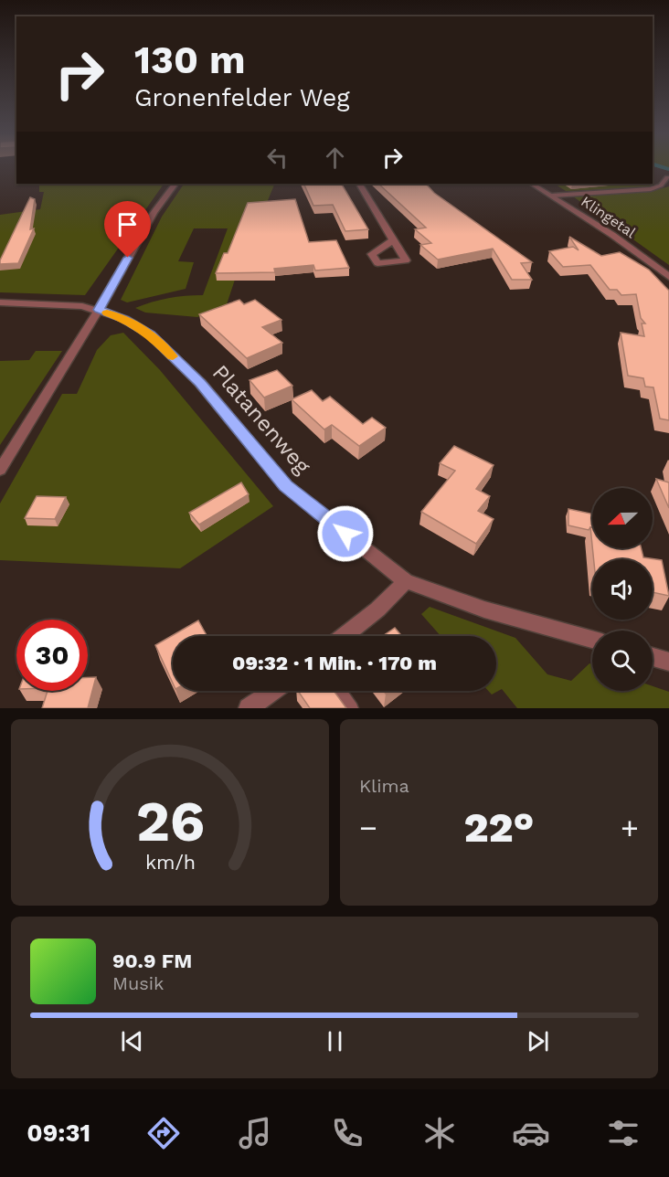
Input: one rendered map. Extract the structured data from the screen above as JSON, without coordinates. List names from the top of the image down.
{
  "streets": {
    "street": ["Klingetal", "Platanenweg"]
  },
  "north": "left",
  "page": {
    "turn": ["130 m", "Gronenfelder Weg"],
    "limit": "30",
    "trip": "09:32 · 1 Min. · 170 m",
    "tile": "Klima",
    "heat": ["−", "22°", "+"],
    "song": ["90.9 FM", "Musik"],
    "tabs": "09:31",
    "gauge": ["26", "km/h"]
  }
}
